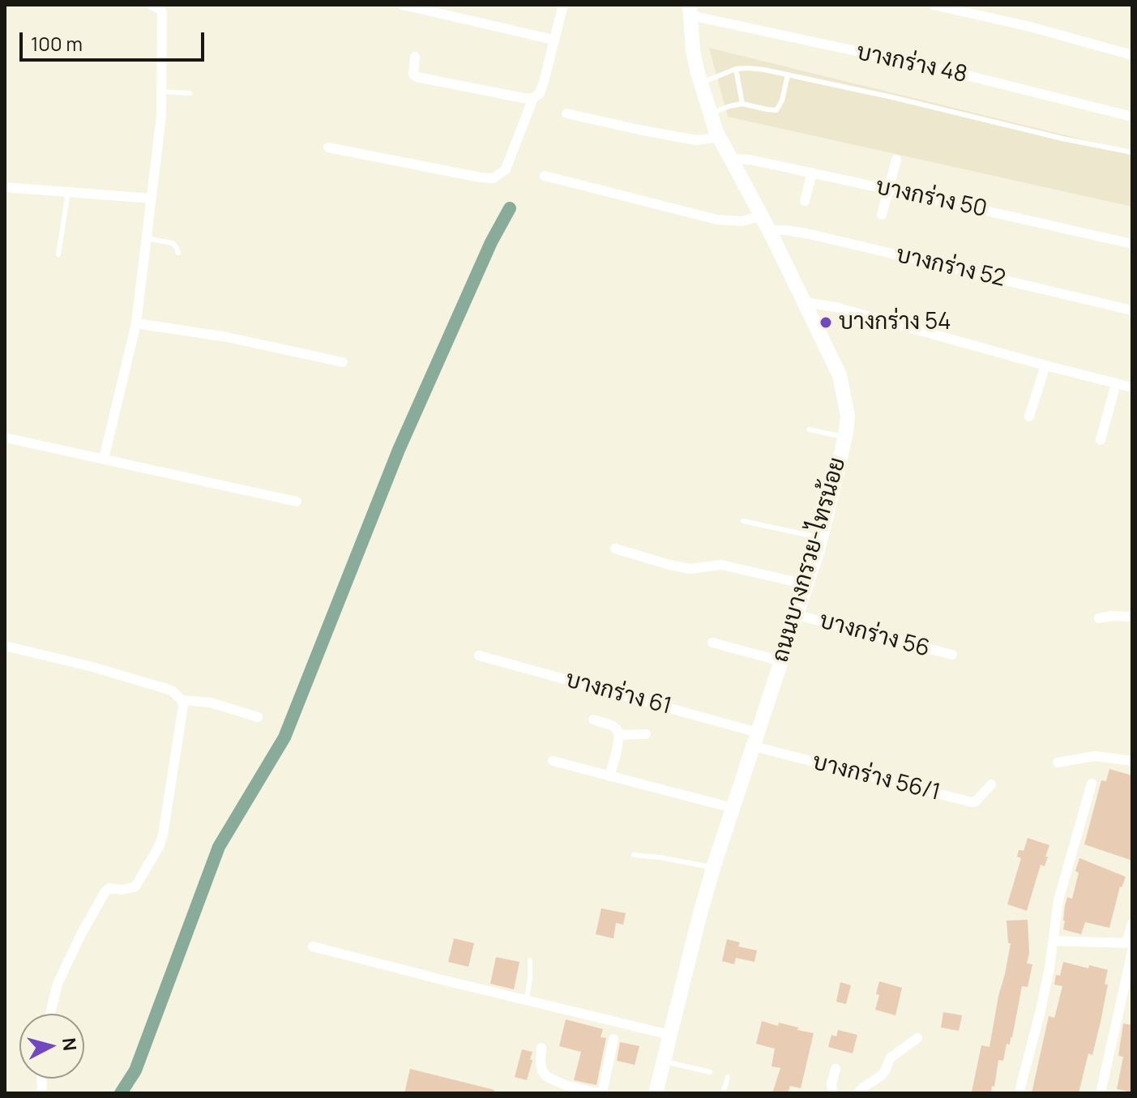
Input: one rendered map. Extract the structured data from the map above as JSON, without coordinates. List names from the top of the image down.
{
  "streets": {
    "main road": ["ถนนบางกรวย-ไทรน้อย"],
    "street": [
      "บางกร่าง 48",
      "บางกร่าง 50",
      "บางกร่าง 52",
      "บางกร่าง 56",
      "บางกร่าง 61",
      "บางกร่าง 56/1"
    ]
  },
  "crossings": [
    ["บางกร่าง 48", "ถนนบางกรวย-ไทรน้อย"],
    ["บางกร่าง 50", "ถนนบางกรวย-ไทรน้อย"],
    ["บางกร่าง 52", "ถนนบางกรวย-ไทรน้อย"],
    ["ถนนบางกรวย-ไทรน้อย", "บางกร่าง 56"],
    ["ถนนบางกรวย-ไทรน้อย", "บางกร่าง 61"],
    ["ถนนบางกรวย-ไทรน้อย", "บางกร่าง 56/1"],
    ["บางกร่าง 61", "บางกร่าง 56/1"]
  ],
  "places": ["บางกร่าง 54"],
  "scale_bar": "100 m",
  "north": "right"
}
